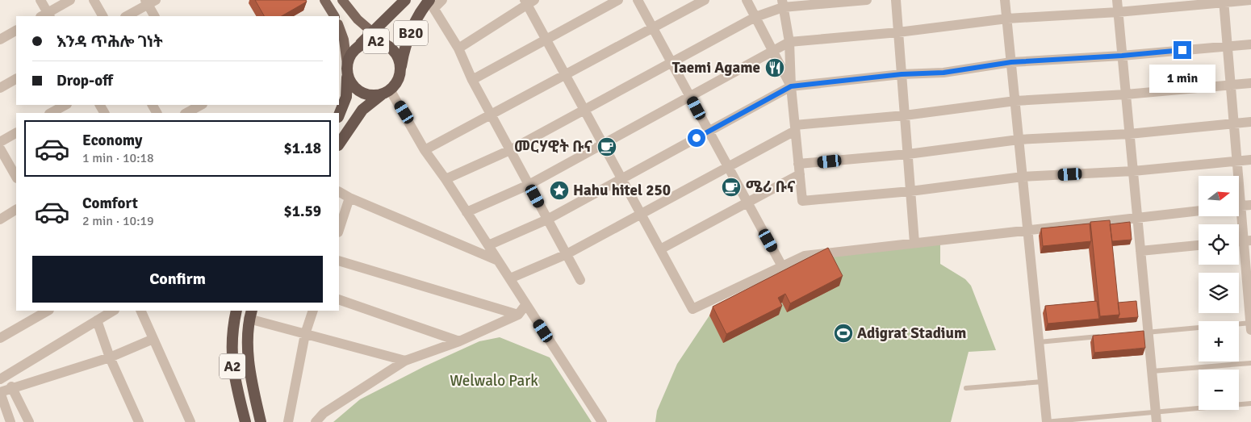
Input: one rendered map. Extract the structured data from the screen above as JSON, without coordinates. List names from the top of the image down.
{
  "streets": {
    "highway": ["B20", "A2"]
  },
  "crossings": [
    ["B20", "A2"]
  ],
  "parks": ["Welwalo Park"],
  "places": {
    "restaurant": ["Taemi Agame"],
    "cafe": ["መርሃዊት ቡና", "ሜሪ ቡና"],
    "place": ["Hahu hitel 250"],
    "sports": ["Adigrat Stadium"]
  },
  "north": "right",
  "page": {
    "banner": ["እንዳ ጥሕሎ ገነት", "Drop-off"],
    "bubble": "1 min",
    "list": [
      {
        "name": "Economy",
        "note": "1 min · 10:18",
        "value": "$1.18"
      },
      {
        "name": "Comfort",
        "note": "2 min · 10:19",
        "value": "$1.59"
      }
    ],
    "map_buttons": ["+", "−"],
    "buttons": "Confirm"
  }
}
